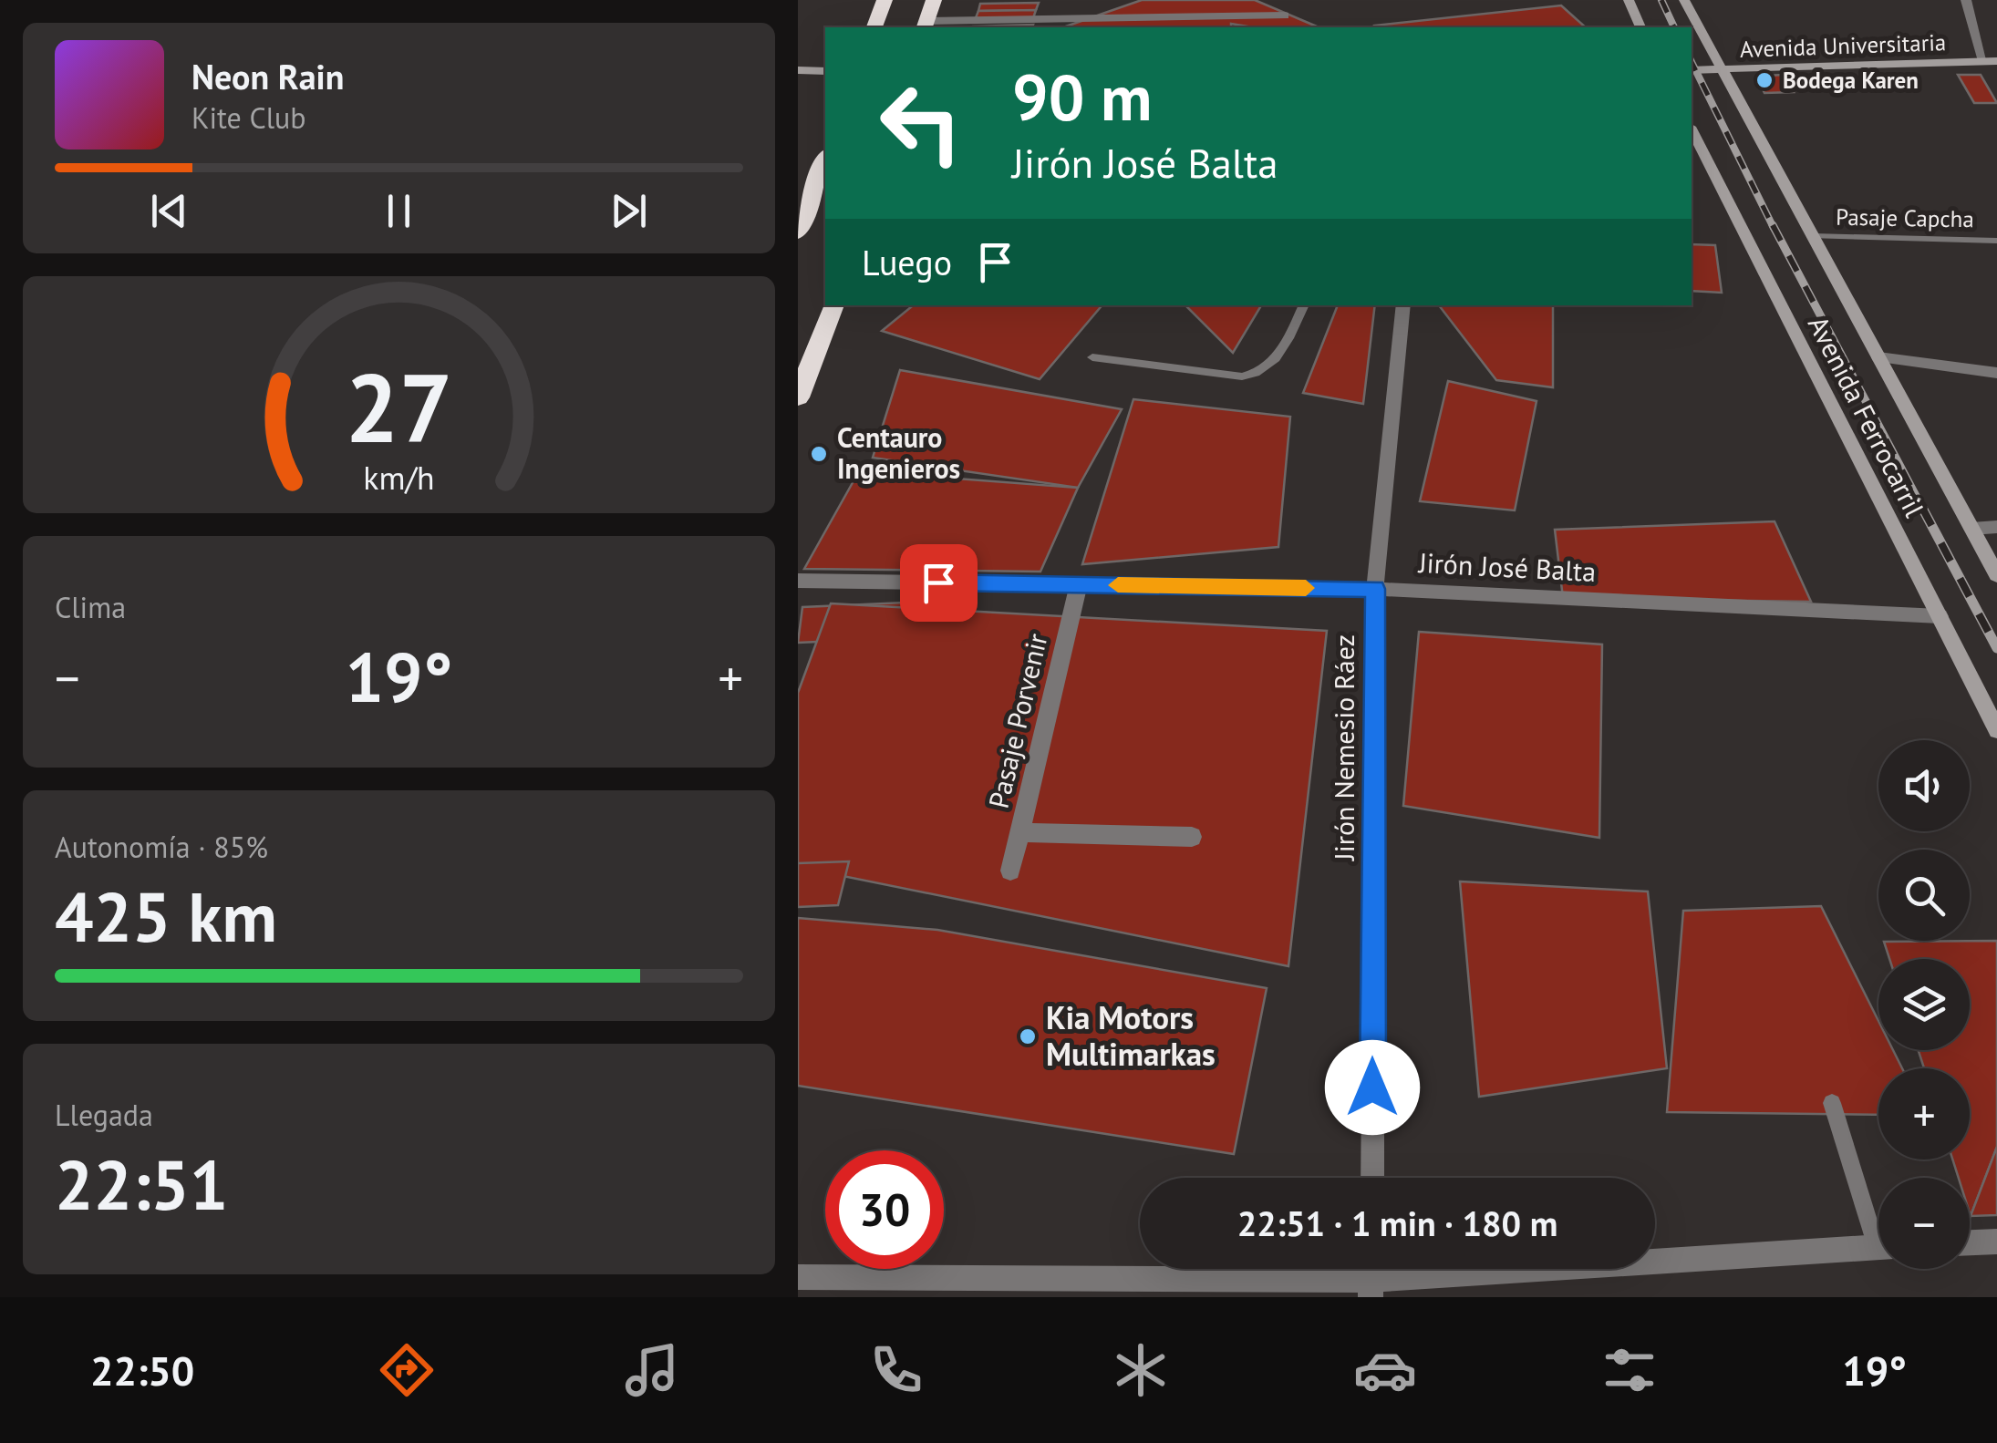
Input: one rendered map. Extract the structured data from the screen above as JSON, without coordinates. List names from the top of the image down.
{
  "streets": {
    "street": [
      "Avenida Universitaria",
      "Avenida Ferrocarril",
      "Jirón José Balta",
      "Pasaje Porvenir",
      "Jirón Nemesio Ráez"
    ],
    "lane": ["Pasaje Capcha"]
  },
  "crossings": [
    ["Avenida Universitaria", "Avenida Ferrocarril"],
    ["Pasaje Capcha", "Avenida Ferrocarril"],
    ["Avenida Ferrocarril", "Jirón José Balta"],
    ["Jirón José Balta", "Pasaje Porvenir"],
    ["Jirón José Balta", "Jirón Nemesio Ráez"]
  ],
  "places": ["Bodega Karen", "Centauro Ingenieros", "Kia Motors Multimarkas"],
  "page": {
    "turn": ["90 m", "Jirón José Balta"],
    "song": ["Neon Rain", "Kite Club"],
    "then": "Luego",
    "tile": [
      "Clima",
      ["Autonomía · 85%", "425 km"],
      ["Llegada", "22:51"]
    ],
    "heat": ["−", "19°", "+"],
    "map_buttons": ["+", "−"],
    "limit": "30",
    "trip": "22:51 · 1 min · 180 m",
    "tabs": ["22:50", "19°"],
    "gauge": ["27", "km/h"]
  }
}
